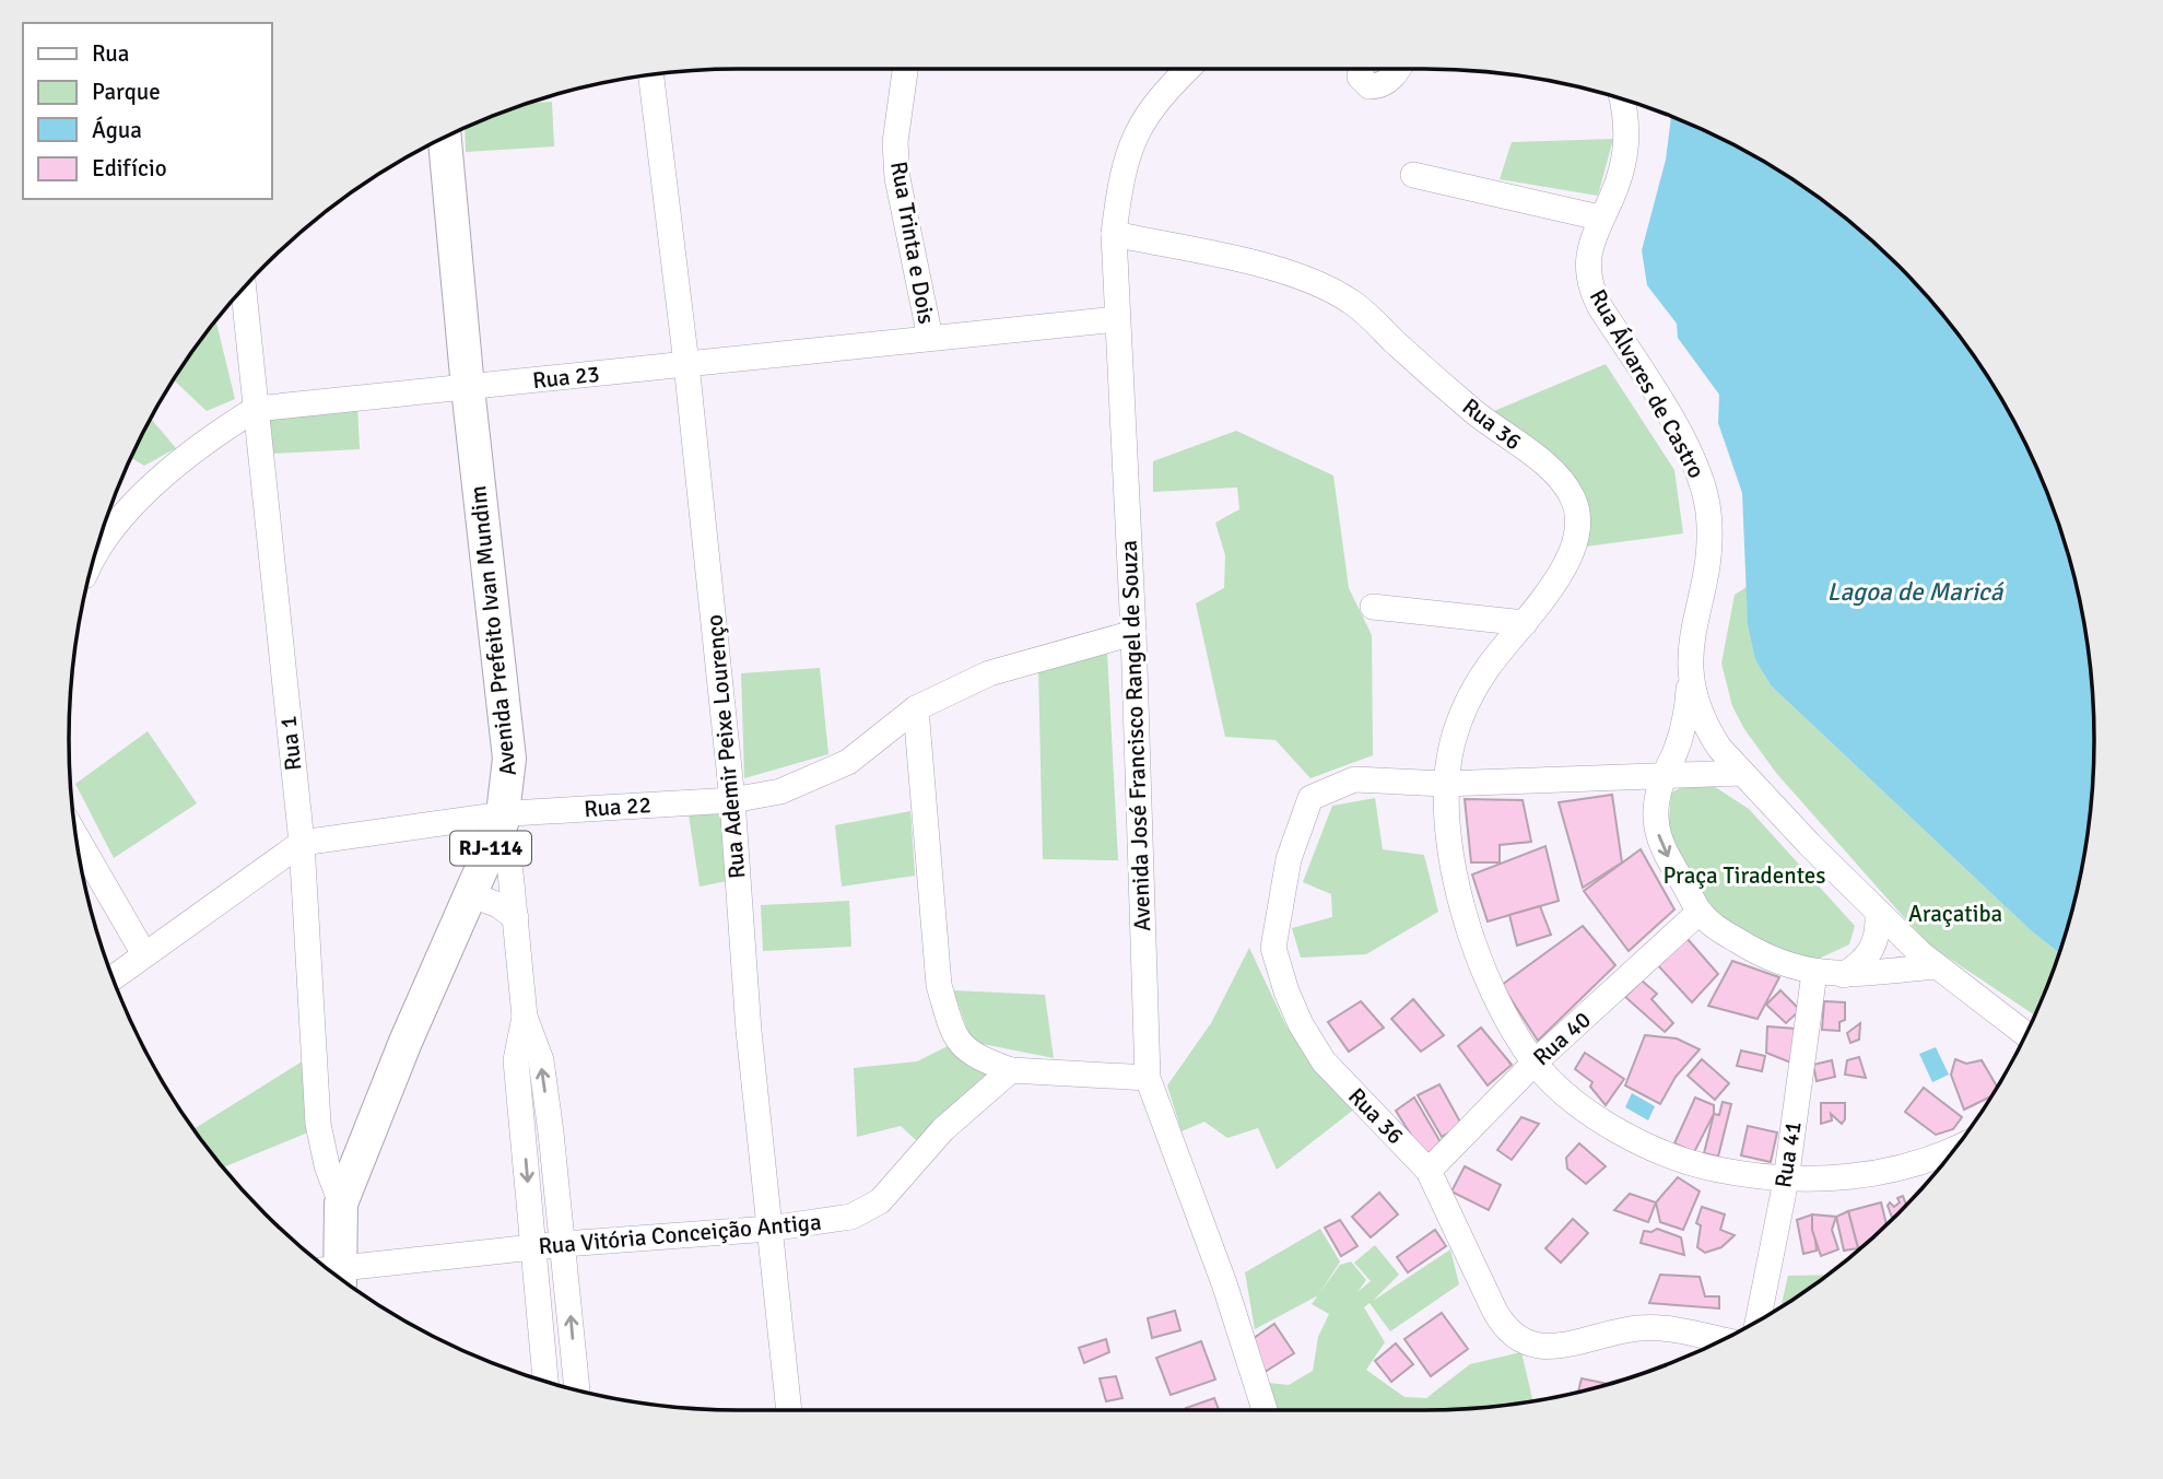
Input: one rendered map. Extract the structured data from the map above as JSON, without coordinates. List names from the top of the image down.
{
  "streets": {
    "main road": ["Avenida Prefeito Ivan Mundim", "RJ-114"],
    "street": [
      "Rua Trinta e Dois",
      "Rua 23",
      "Rua Álvares de Castro",
      "Rua 36",
      "Avenida José Francisco Rangel de Souza",
      "Rua 1",
      "Rua Ademir Peixe Lourenço",
      "Rua 22",
      "Rua 40",
      "Rua 41",
      "Rua Vitória Conceição Antiga"
    ]
  },
  "crossings": [
    ["Rua Trinta e Dois", "Rua 23"],
    ["Rua 23", "Avenida Prefeito Ivan Mundim"],
    ["Rua 23", "Avenida José Francisco Rangel de Souza"],
    ["Rua 23", "Rua 1"],
    ["Rua 23", "Rua Ademir Peixe Lourenço"],
    ["Rua Álvares de Castro", "Rua 36"],
    ["Rua 36", "Avenida José Francisco Rangel de Souza"],
    ["Rua 36", "Rua 40"],
    ["Rua 36", "Rua 41"],
    ["Avenida Prefeito Ivan Mundim", "Rua 1"],
    ["Avenida Prefeito Ivan Mundim", "Rua 22"],
    ["Avenida Prefeito Ivan Mundim", "Rua Vitória Conceição Antiga"],
    ["Avenida José Francisco Rangel de Souza", "Rua 22"],
    ["Rua 1", "Rua 22"],
    ["Rua Ademir Peixe Lourenço", "Rua 22"],
    ["Rua Ademir Peixe Lourenço", "Rua Vitória Conceição Antiga"]
  ],
  "water": ["Lagoa de Maricá"],
  "parks": ["Praça Tiradentes", "Araçatiba"],
  "legend": [
    "Rua",
    "Parque",
    "Água",
    "Edifício"
  ]
}
